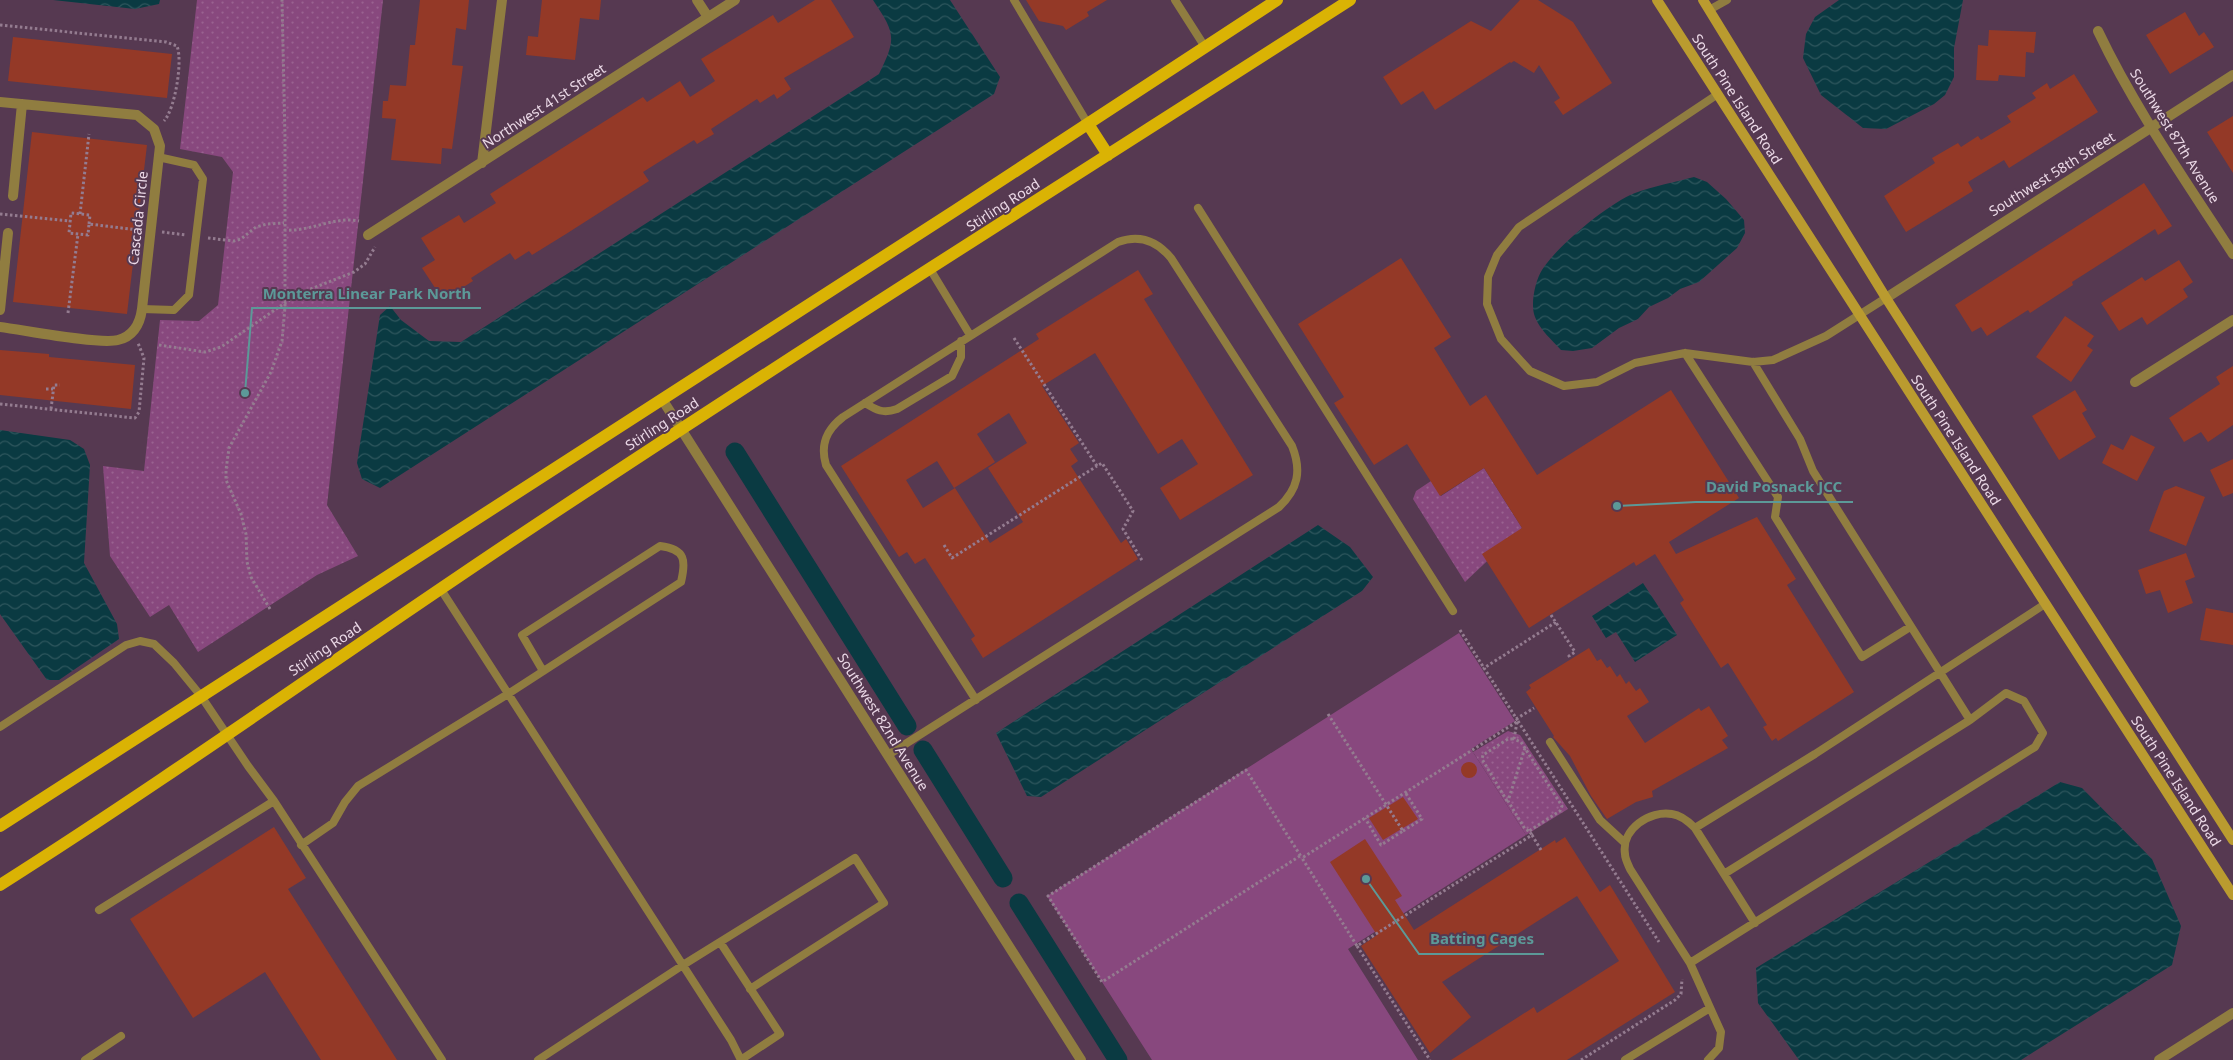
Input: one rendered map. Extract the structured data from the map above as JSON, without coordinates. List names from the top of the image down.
{
  "streets": {
    "main road": ["South Pine Island Road", "Stirling Road"],
    "street": [
      "Northwest 41st Street",
      "Southwest 87th Avenue",
      "Southwest 58th Street",
      "Cascada Circle",
      "Southwest 82nd Avenue"
    ]
  },
  "crossings": [
    ["South Pine Island Road", "Southwest 58th Street"],
    ["Southwest 87th Avenue", "Southwest 58th Street"],
    ["Stirling Road", "Southwest 82nd Avenue"]
  ],
  "places": ["Monterra Linear Park North", "David Posnack JCC", "Batting Cages"]
}
